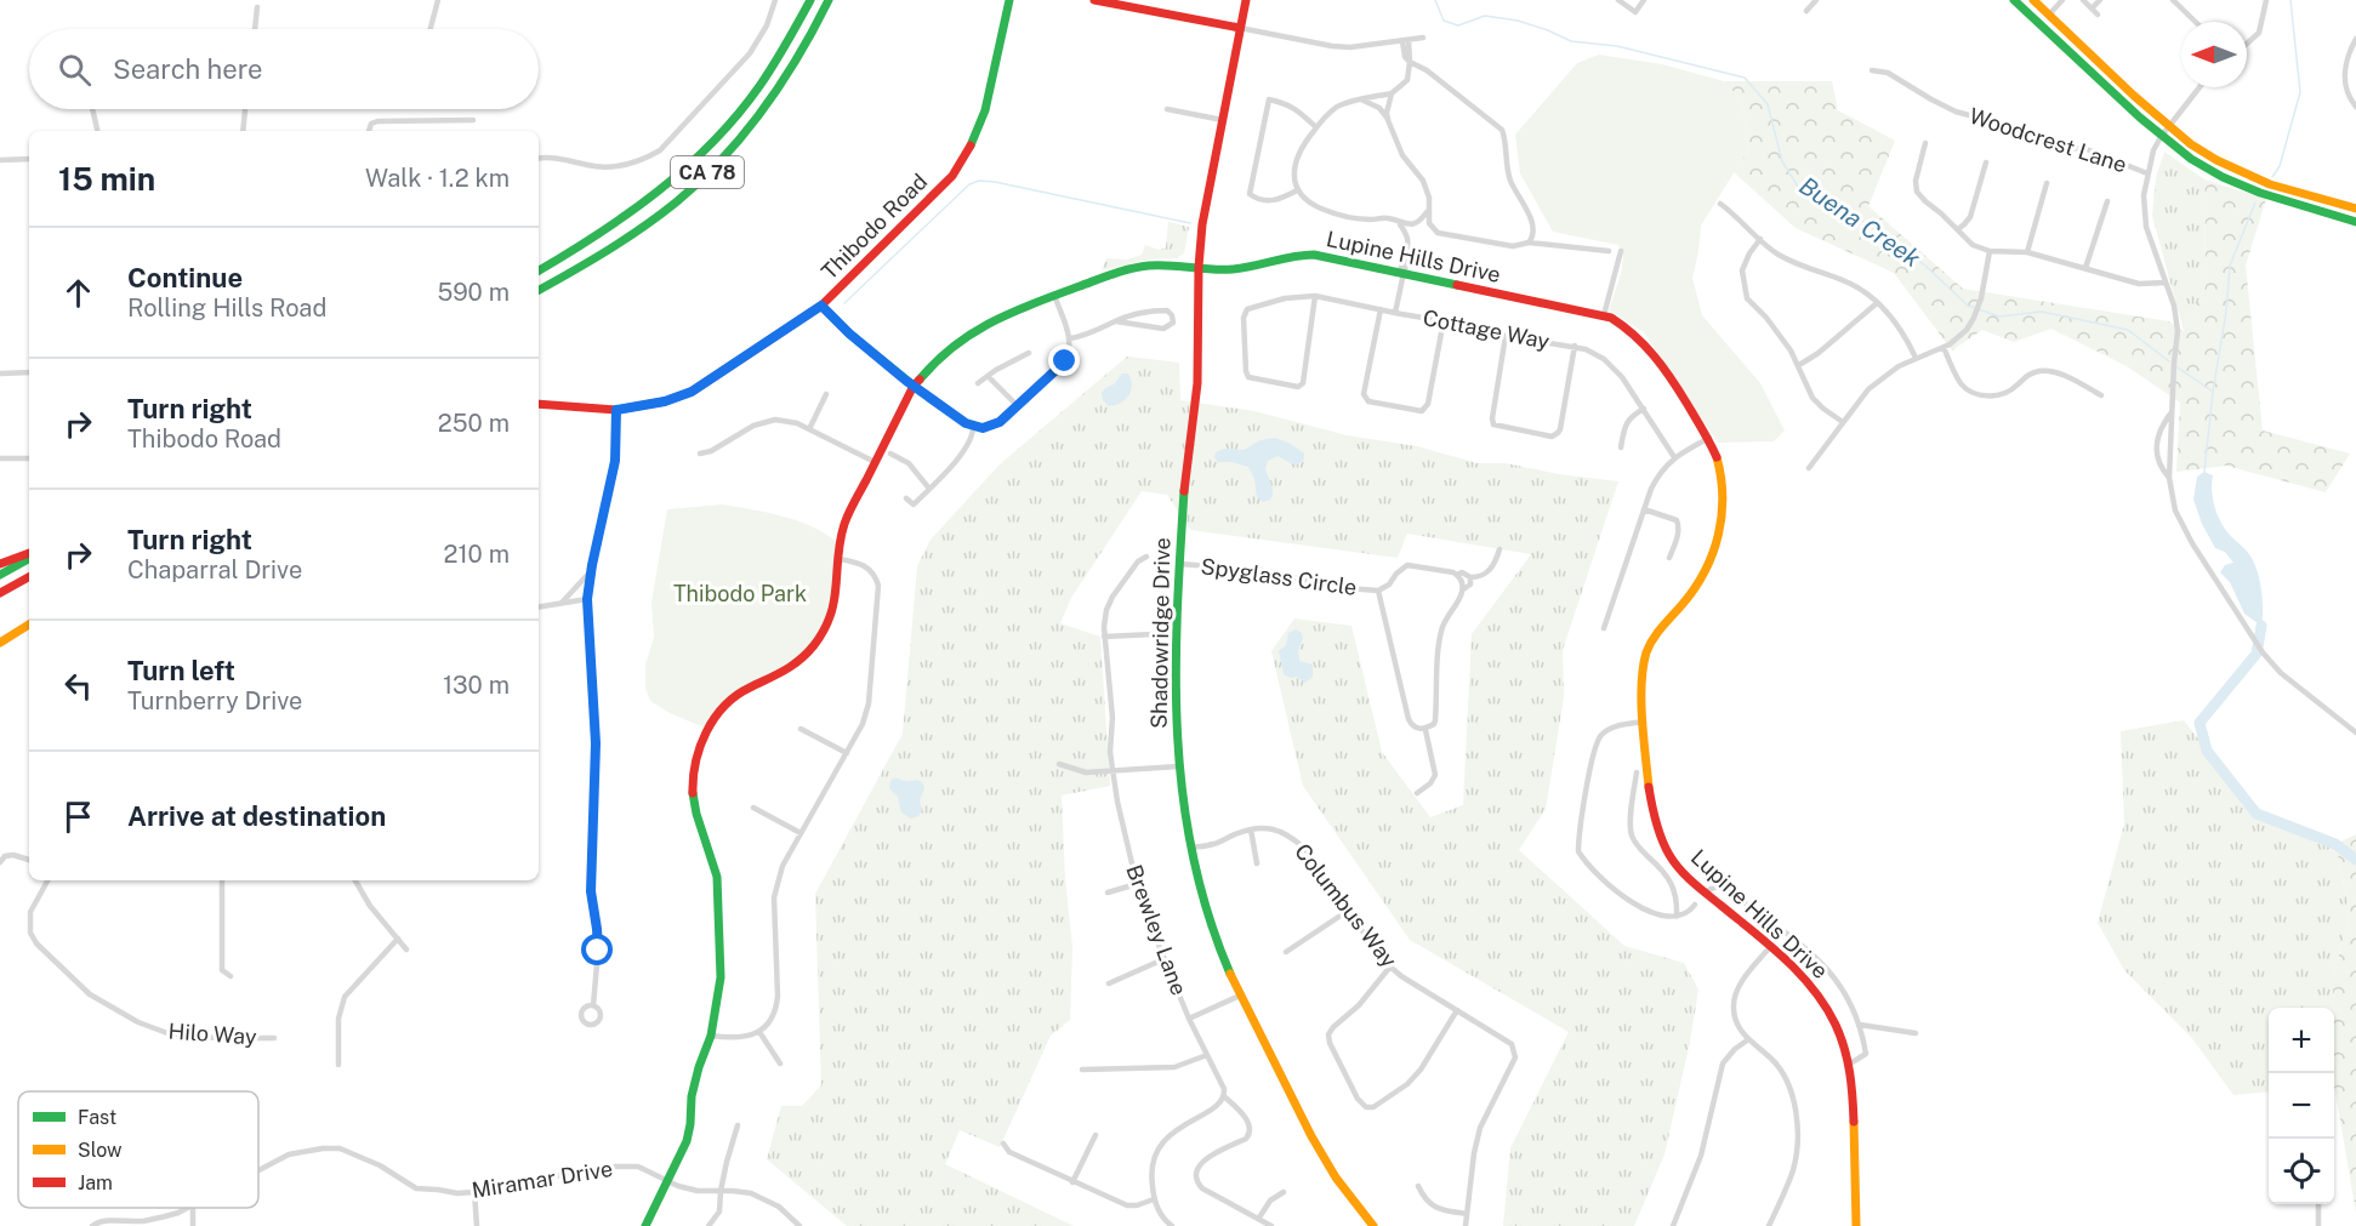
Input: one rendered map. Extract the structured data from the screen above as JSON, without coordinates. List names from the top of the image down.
{
  "streets": {
    "main road": [
      "CA 78",
      "Thibodo Road",
      "Lupine Hills Drive",
      "Shadowridge Drive"
    ],
    "street": [
      "Woodcrest Lane",
      "Cottage Way",
      "Spyglass Circle",
      "Columbus Way",
      "Brewley Lane",
      "Hilo Way",
      "Miramar Drive"
    ]
  },
  "crossings": [
    ["Lupine Hills Drive", "Shadowridge Drive"],
    ["Lupine Hills Drive", "Miramar Drive"],
    ["Spyglass Circle", "Shadowridge Drive"],
    ["Shadowridge Drive", "Columbus Way"]
  ],
  "water": ["Buena Creek"],
  "parks": ["Thibodo Park"],
  "legend": ["Fast", "Slow", "Jam"],
  "north": "left",
  "page": {
    "search": "Search here",
    "heading": ["15 min", "Walk · 1.2 km"],
    "list": [
      ["Continue", "Rolling Hills Road", "590 m"],
      ["Turn right", "Thibodo Road", "250 m"],
      ["Turn right", "Chaparral Drive", "210 m"],
      ["Turn left", "Turnberry Drive", "130 m"],
      "Arrive at destination"
    ],
    "map_buttons": ["+", "−"]
  }
}
